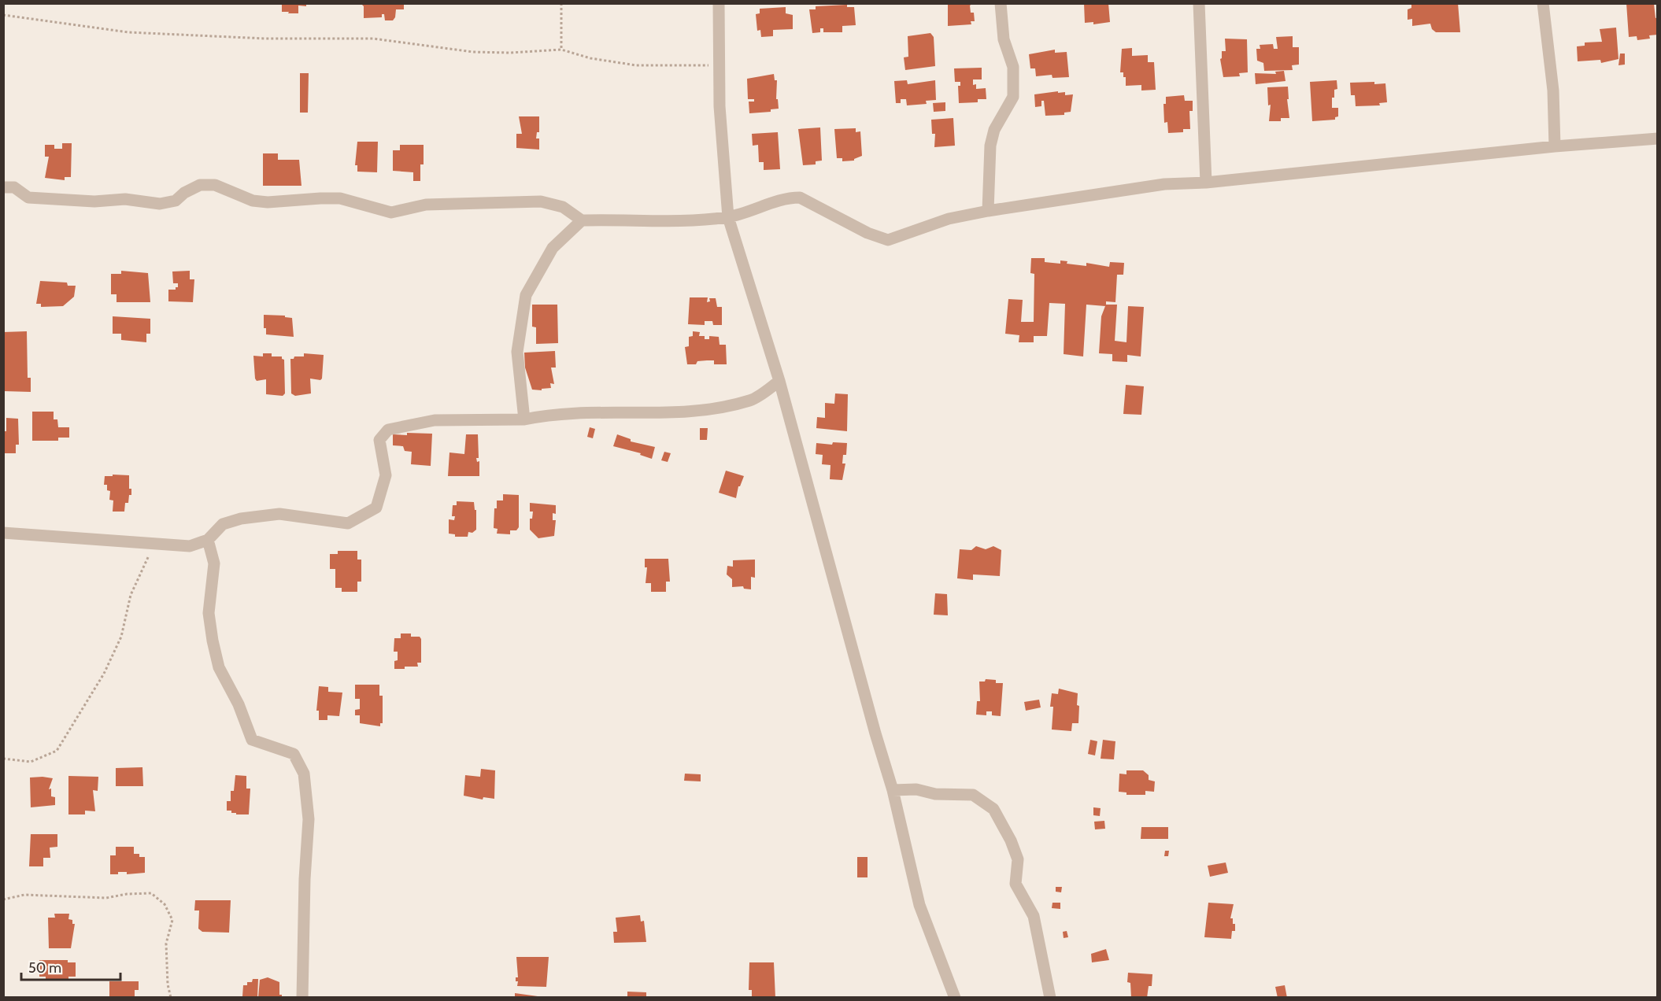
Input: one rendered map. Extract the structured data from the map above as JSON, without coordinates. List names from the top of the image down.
{
  "scale_bar": "50 m"
}
